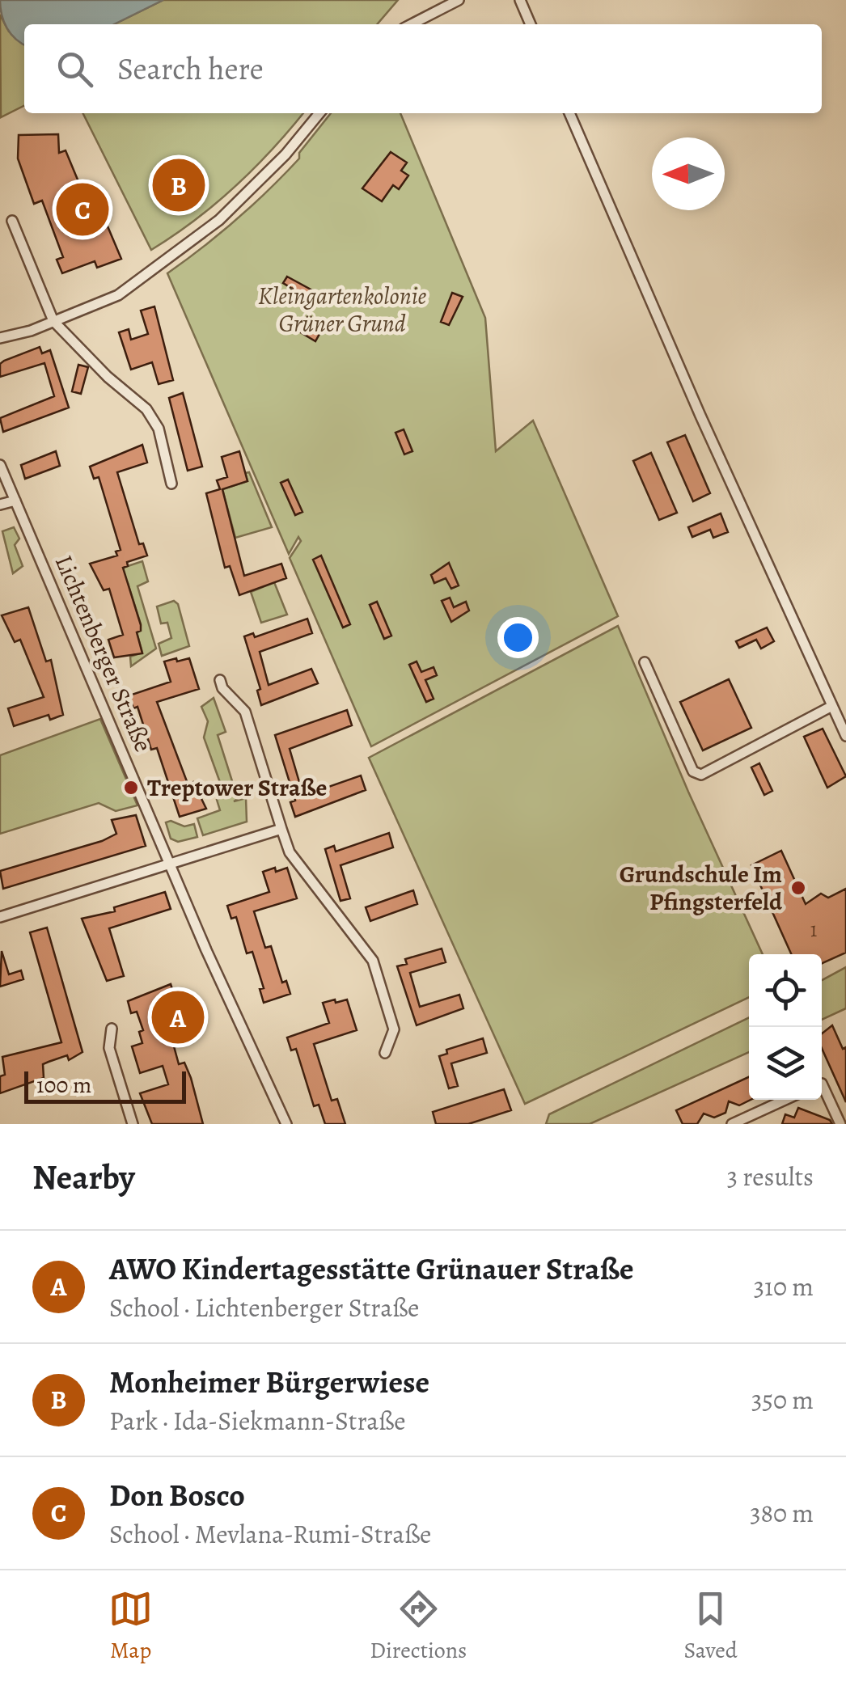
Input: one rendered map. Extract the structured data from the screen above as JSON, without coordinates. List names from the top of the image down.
{
  "streets": {
    "street": ["Lichtenberger Straße"]
  },
  "parks": ["Kleingartenkolonie Grüner Grund"],
  "places": ["Treptower Straße", "Grundschule Im Pfingsterfeld"],
  "house_numbers": ["1"],
  "scale_bar": "100 m",
  "north": "left",
  "page": {
    "search": "Search here",
    "pins": ["B", "C", "A"],
    "scale": "100 m",
    "heading": ["Nearby", "3 results"],
    "list": [
      {
        "mark": "A",
        "name": "AWO Kindertagesstätte Grünauer Straße",
        "note": "School · Lichtenberger Straße",
        "value": "310 m"
      },
      {
        "mark": "B",
        "name": "Monheimer Bürgerwiese",
        "note": "Park · Ida-Siekmann-Straße",
        "value": "350 m"
      },
      {
        "mark": "C",
        "name": "Don Bosco",
        "note": "School · Mevlana-Rumi-Straße",
        "value": "380 m"
      }
    ],
    "nav": ["Map", "Directions", "Saved"]
  }
}
